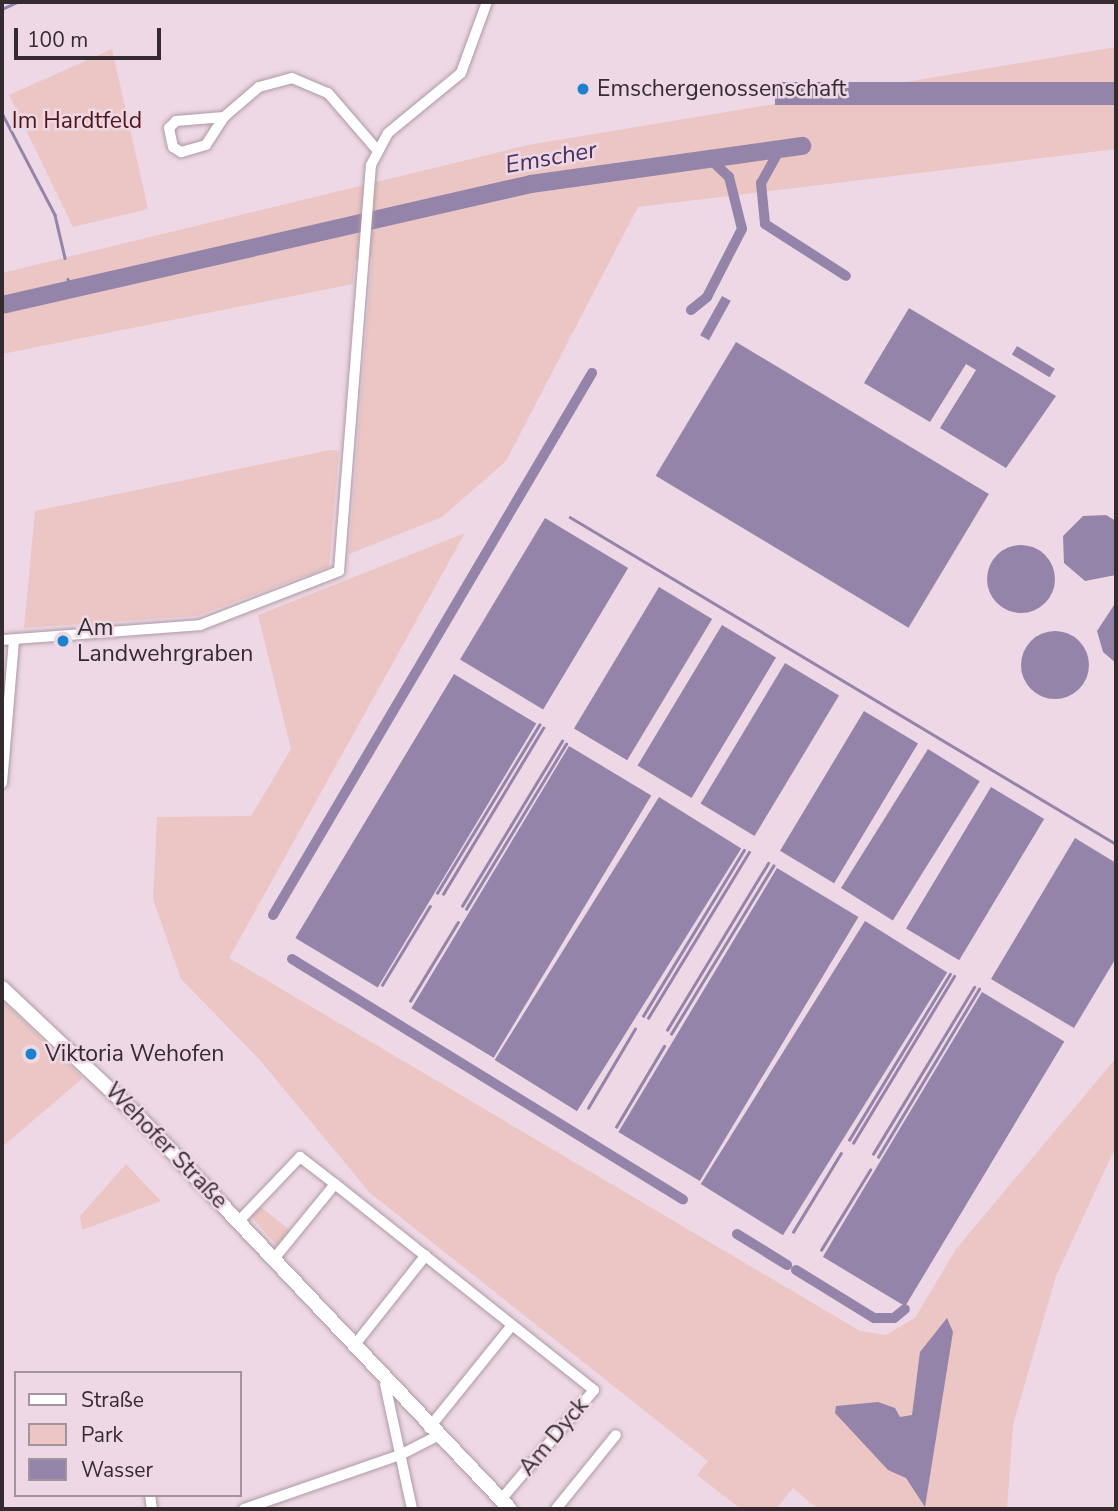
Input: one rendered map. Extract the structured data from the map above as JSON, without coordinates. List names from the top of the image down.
{
  "streets": {
    "main road": ["Wehofer Straße", "Am Dyck"]
  },
  "crossings": [
    ["Wehofer Straße", "Am Dyck"]
  ],
  "water": ["Emscher"],
  "parks": ["Im Hardtfeld"],
  "places": ["Emschergenossenschaft", "Am Landwehrgraben", "Viktoria Wehofen"],
  "legend": ["Straße", "Park", "Wasser"],
  "scale_bar": "100 m"
}
